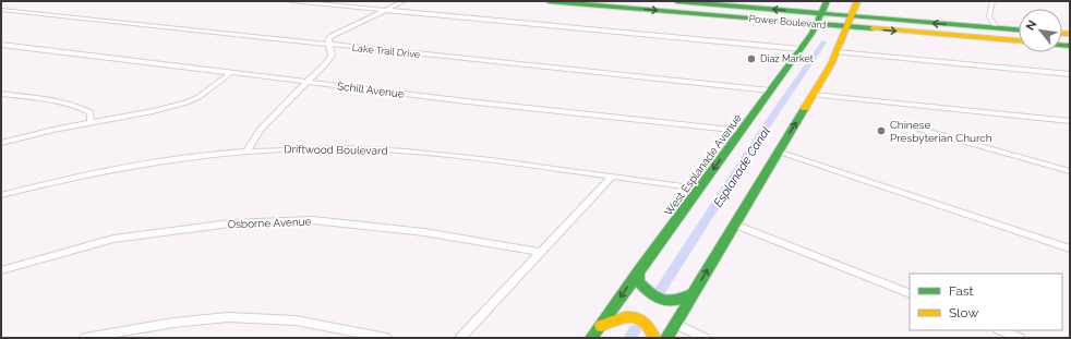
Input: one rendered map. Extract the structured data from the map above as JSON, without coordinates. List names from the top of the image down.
{
  "streets": {
    "main road": ["Power Boulevard", "West Esplanade Avenue"],
    "street": [
      "Lake Trail Drive",
      "Schill Avenue",
      "Driftwood Boulevard",
      "Osborne Avenue"
    ]
  },
  "crossings": [
    ["Power Boulevard", "West Esplanade Avenue"],
    ["Lake Trail Drive", "West Esplanade Avenue"],
    ["Schill Avenue", "West Esplanade Avenue"],
    ["Driftwood Boulevard", "West Esplanade Avenue"]
  ],
  "water": ["Esplanade Canal"],
  "places": ["Diaz Market", "Chinese Presbyterian Church"],
  "legend": ["Fast", "Slow"],
  "north": "top left"
}
